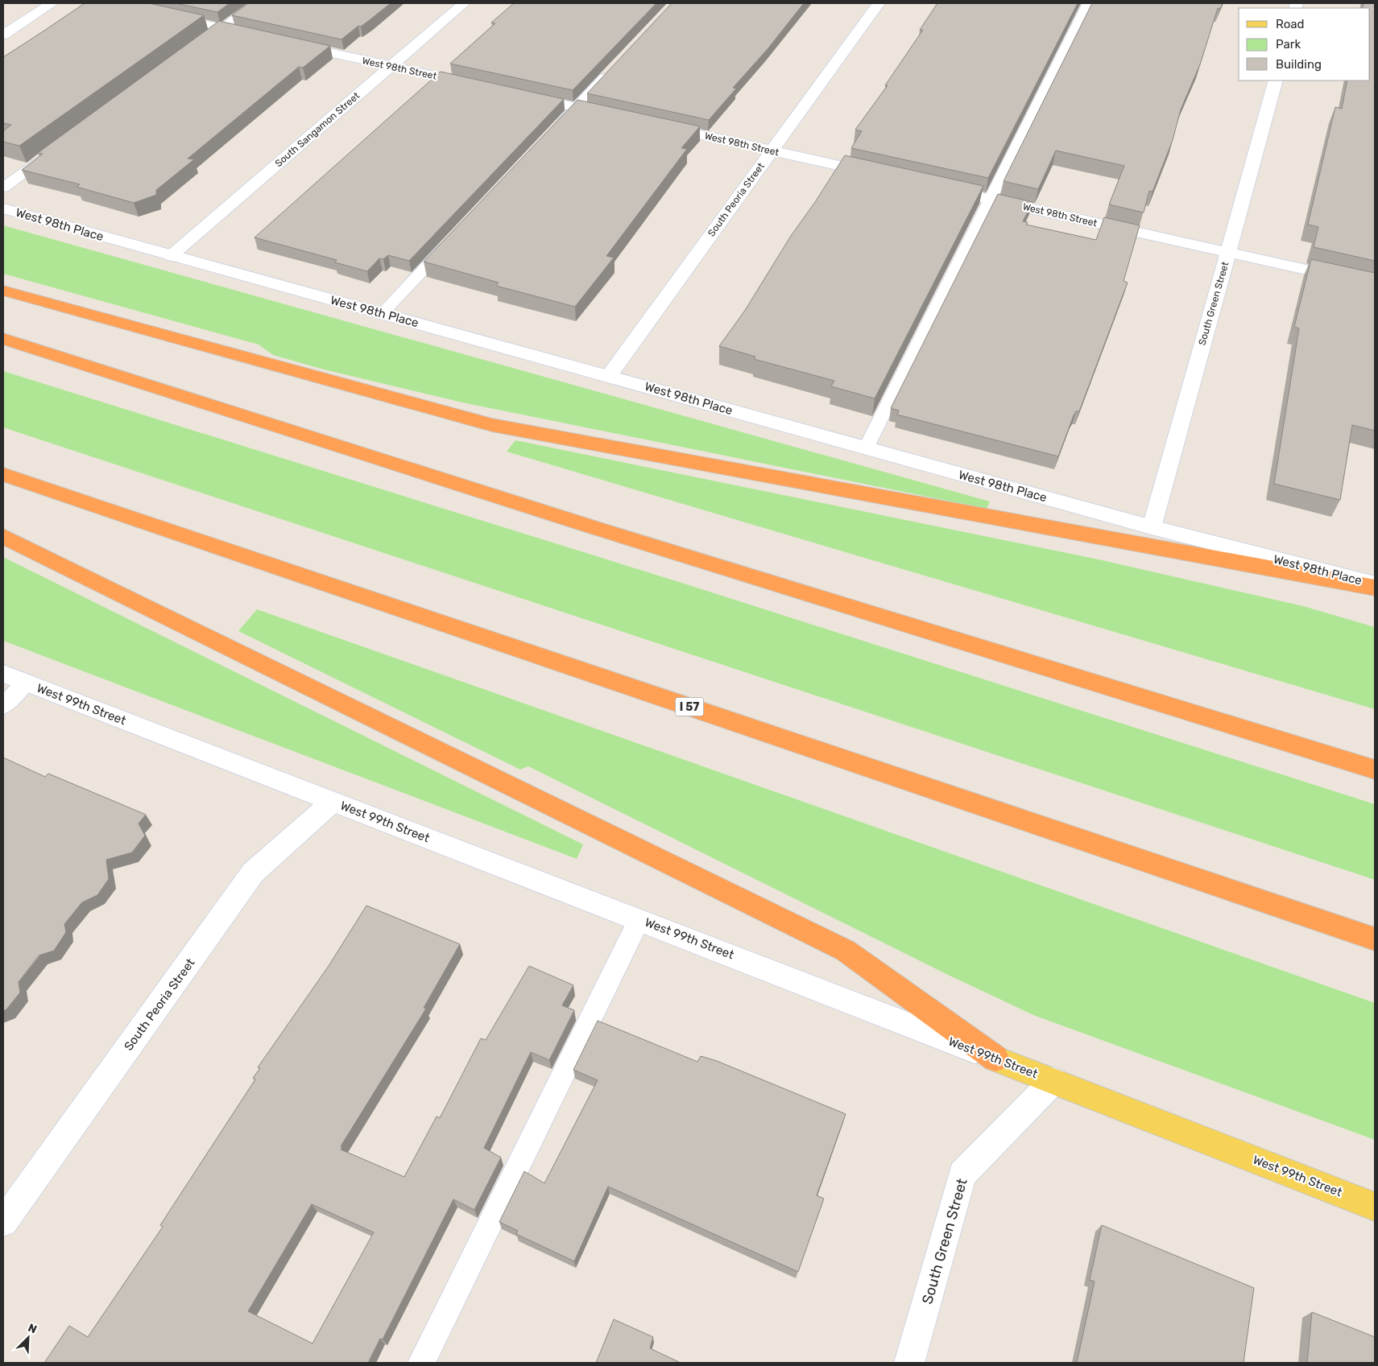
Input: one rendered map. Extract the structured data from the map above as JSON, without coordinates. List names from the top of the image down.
{
  "streets": {
    "highway": ["I 57"],
    "main road": ["West 99th Street"],
    "street": [
      "West 98th Street",
      "South Sangamon Street",
      "South Peoria Street",
      "West 98th Place",
      "South Green Street"
    ]
  },
  "crossings": [
    ["West 98th Street", "South Sangamon Street"],
    ["West 98th Street", "South Peoria Street"],
    ["West 98th Street", "South Green Street"],
    ["South Sangamon Street", "West 98th Place"],
    ["South Peoria Street", "West 98th Place"],
    ["South Peoria Street", "West 99th Street"],
    ["West 98th Place", "South Green Street"],
    ["South Green Street", "West 99th Street"]
  ],
  "legend": ["Road", "Park", "Building"],
  "north": "top right"
}
